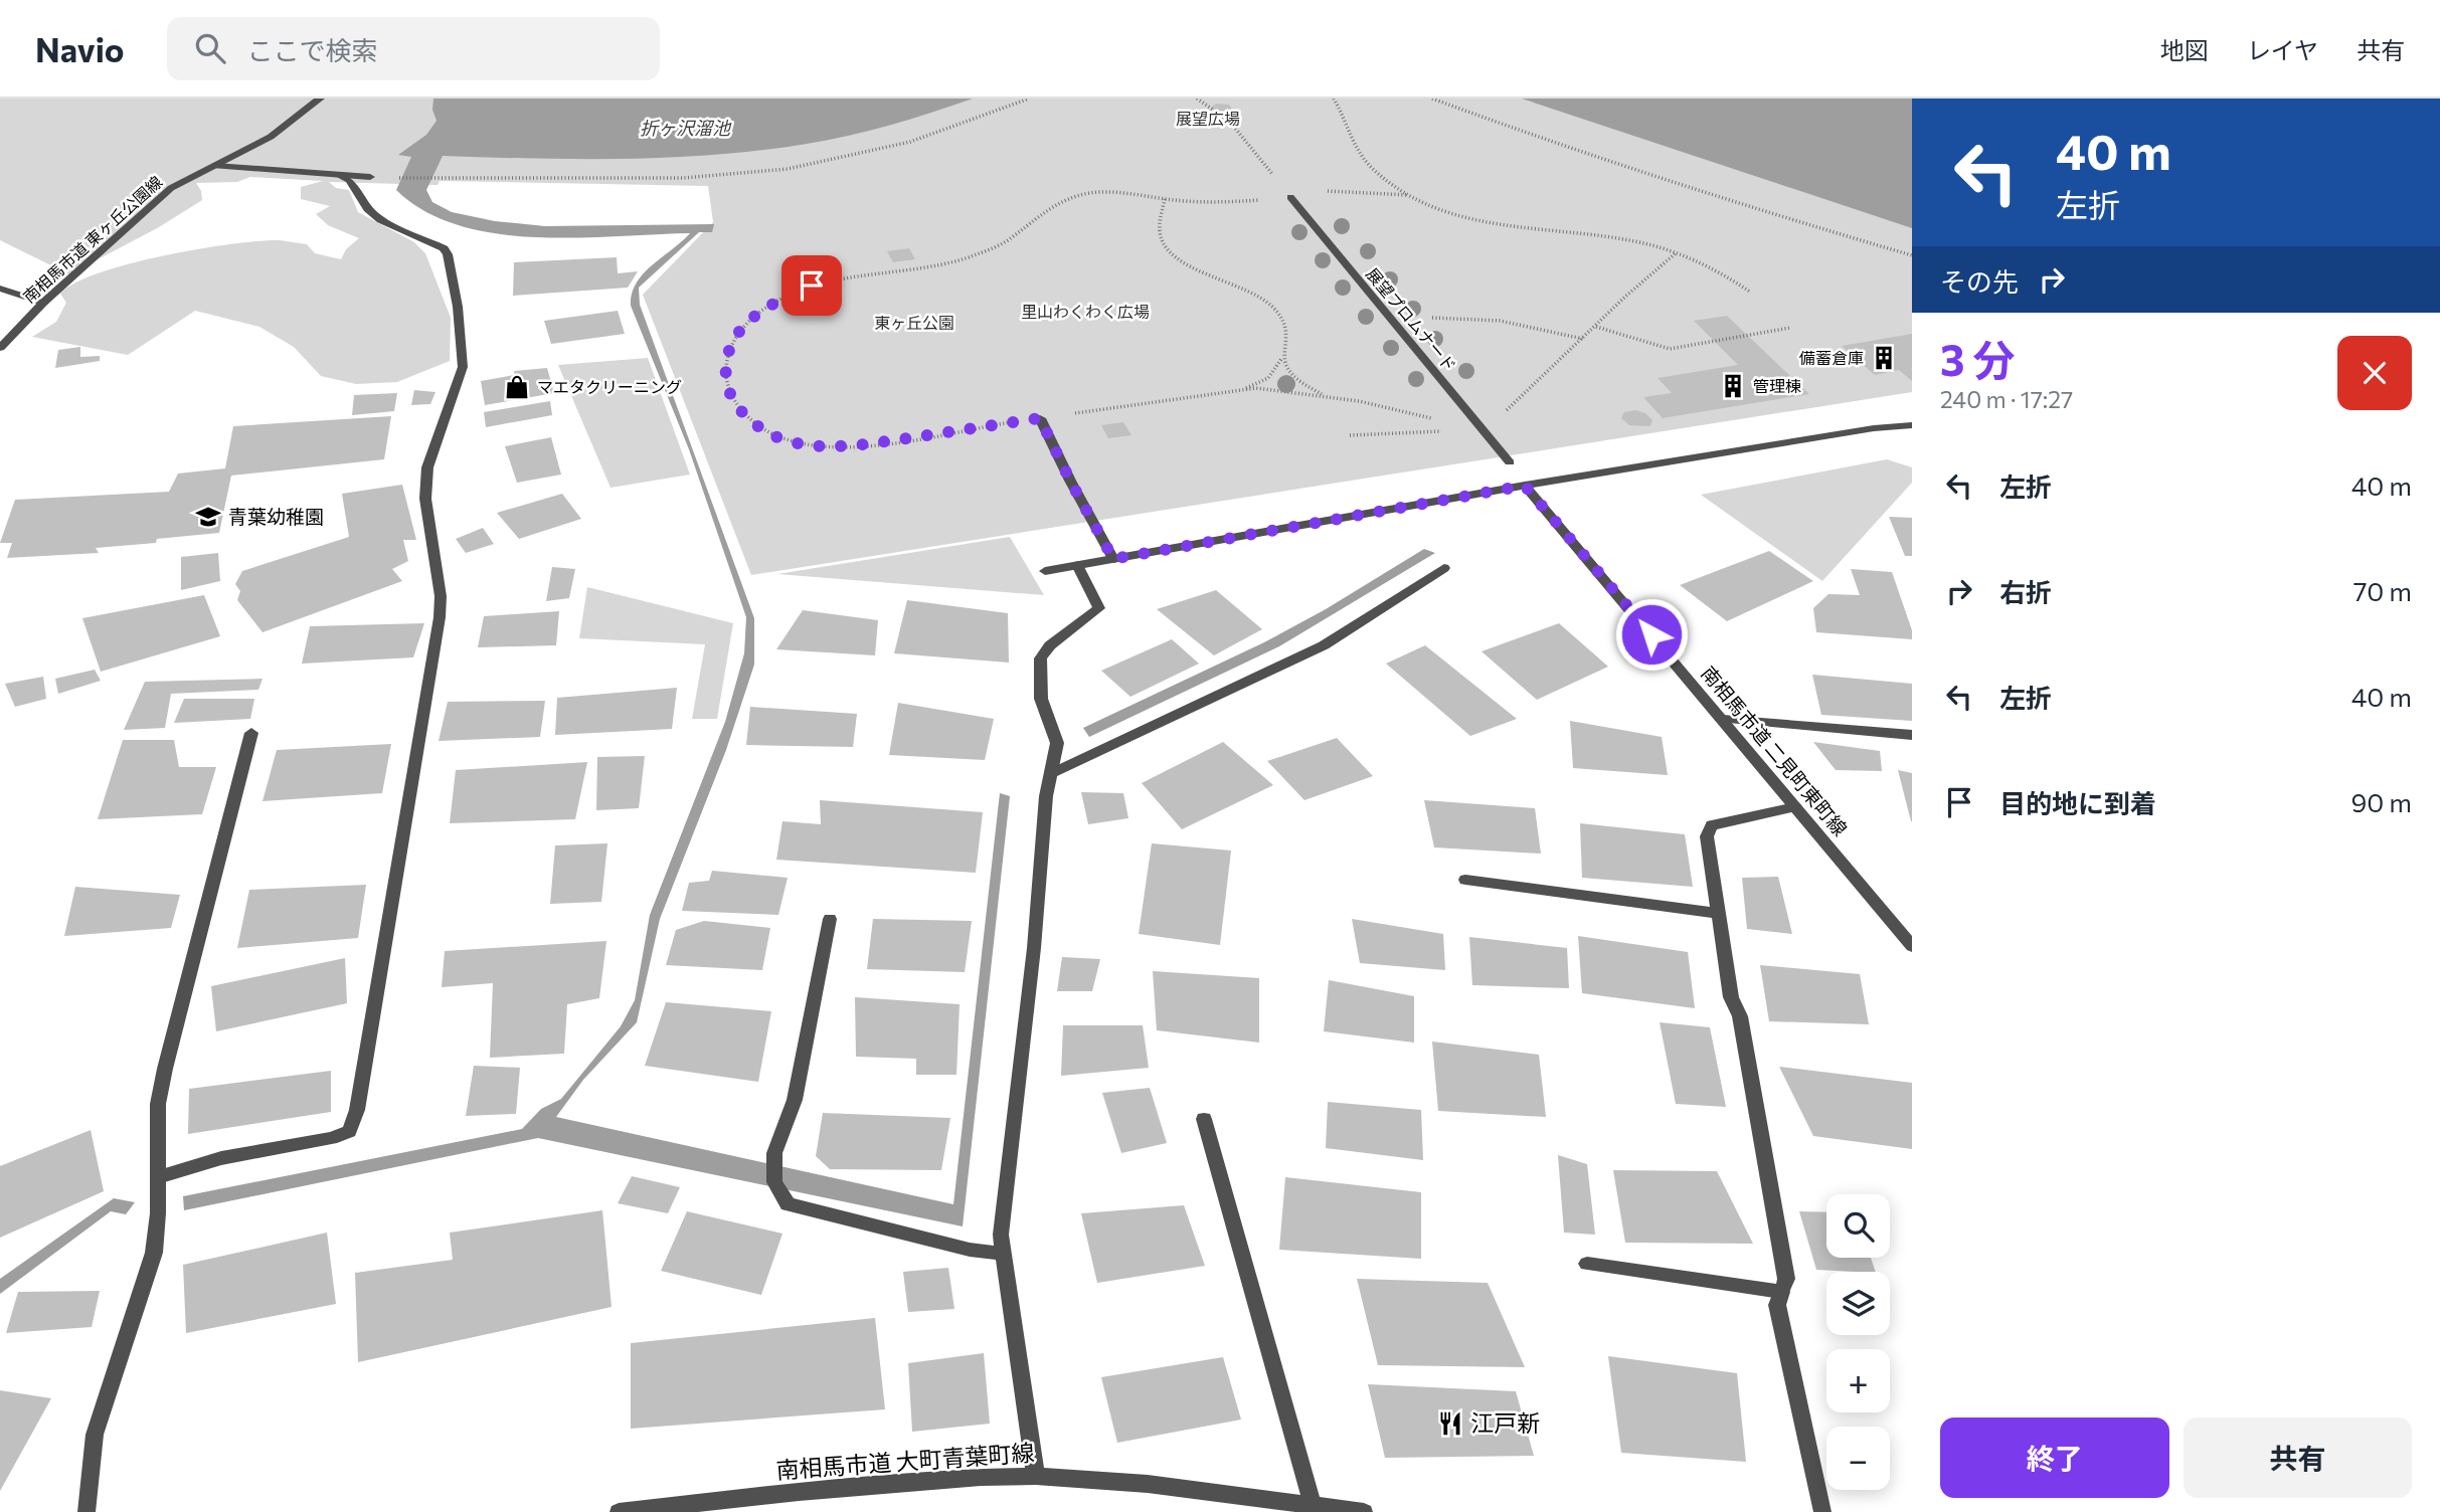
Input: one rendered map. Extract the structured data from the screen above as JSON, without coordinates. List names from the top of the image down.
{
  "streets": {
    "street": [
      "南相馬市道 東ヶ丘公園線",
      "展望プロムナード",
      "南相馬市道 二見町東町線",
      "南相馬市道 大町青葉町線"
    ]
  },
  "water": ["折ヶ沢溜池"],
  "parks": ["展望広場", "里山わくわく広場", "東ヶ丘公園"],
  "places": {
    "building": ["備蓄倉庫", "管理棟"],
    "shop": ["マエタクリーニング"],
    "school or university": ["青葉幼稚園"],
    "restaurant": ["江戸新"]
  },
  "page": {
    "header": "Navio",
    "search": "ここで検索",
    "nav": ["地図", "レイヤ", "共有"],
    "turn": ["40 m", "左折"],
    "then": "その先",
    "heading": ["3 分", "240 m · 17:27"],
    "list": [
      {
        "name": "左折",
        "value": "40 m"
      },
      {
        "name": "右折",
        "value": "70 m"
      },
      {
        "name": "左折",
        "value": "40 m"
      },
      {
        "name": "目的地に到着",
        "value": "90 m"
      }
    ],
    "map_buttons": ["+", "−"],
    "buttons": ["終了", "共有"]
  }
}
